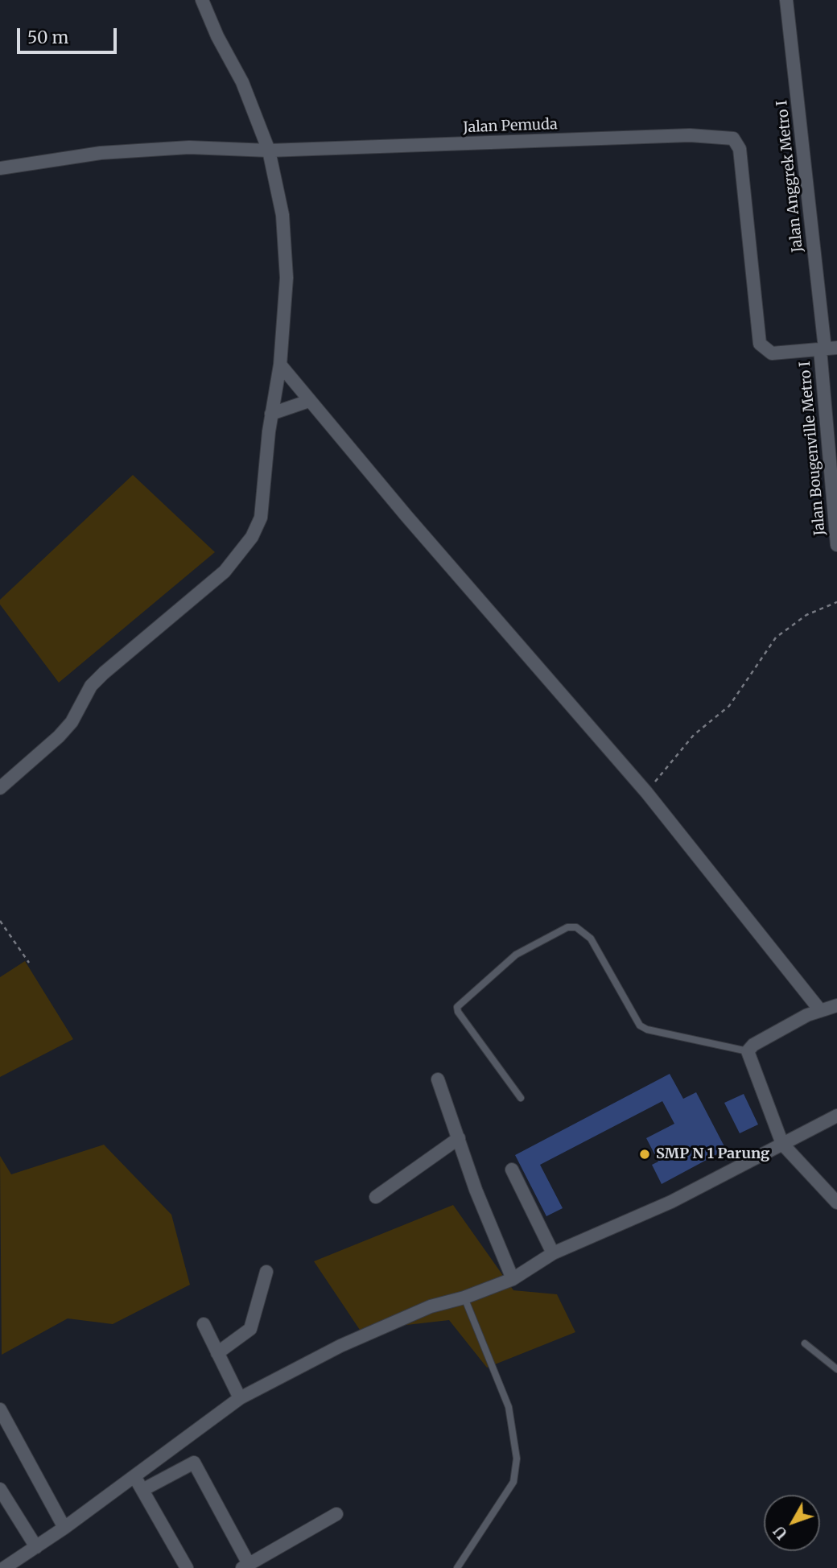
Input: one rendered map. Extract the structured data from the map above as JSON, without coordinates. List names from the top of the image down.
{
  "streets": {
    "street": ["Jalan Pemuda", "Jalan Anggrek Metro I", "Jalan Bougenville Metro I"]
  },
  "crossings": [
    ["Jalan Pemuda", "Jalan Anggrek Metro I"],
    ["Jalan Pemuda", "Jalan Bougenville Metro I"],
    ["Jalan Anggrek Metro I", "Jalan Bougenville Metro I"]
  ],
  "places": ["SMP N 1 Parung"],
  "scale_bar": "50 m",
  "north": "bottom left"
}
